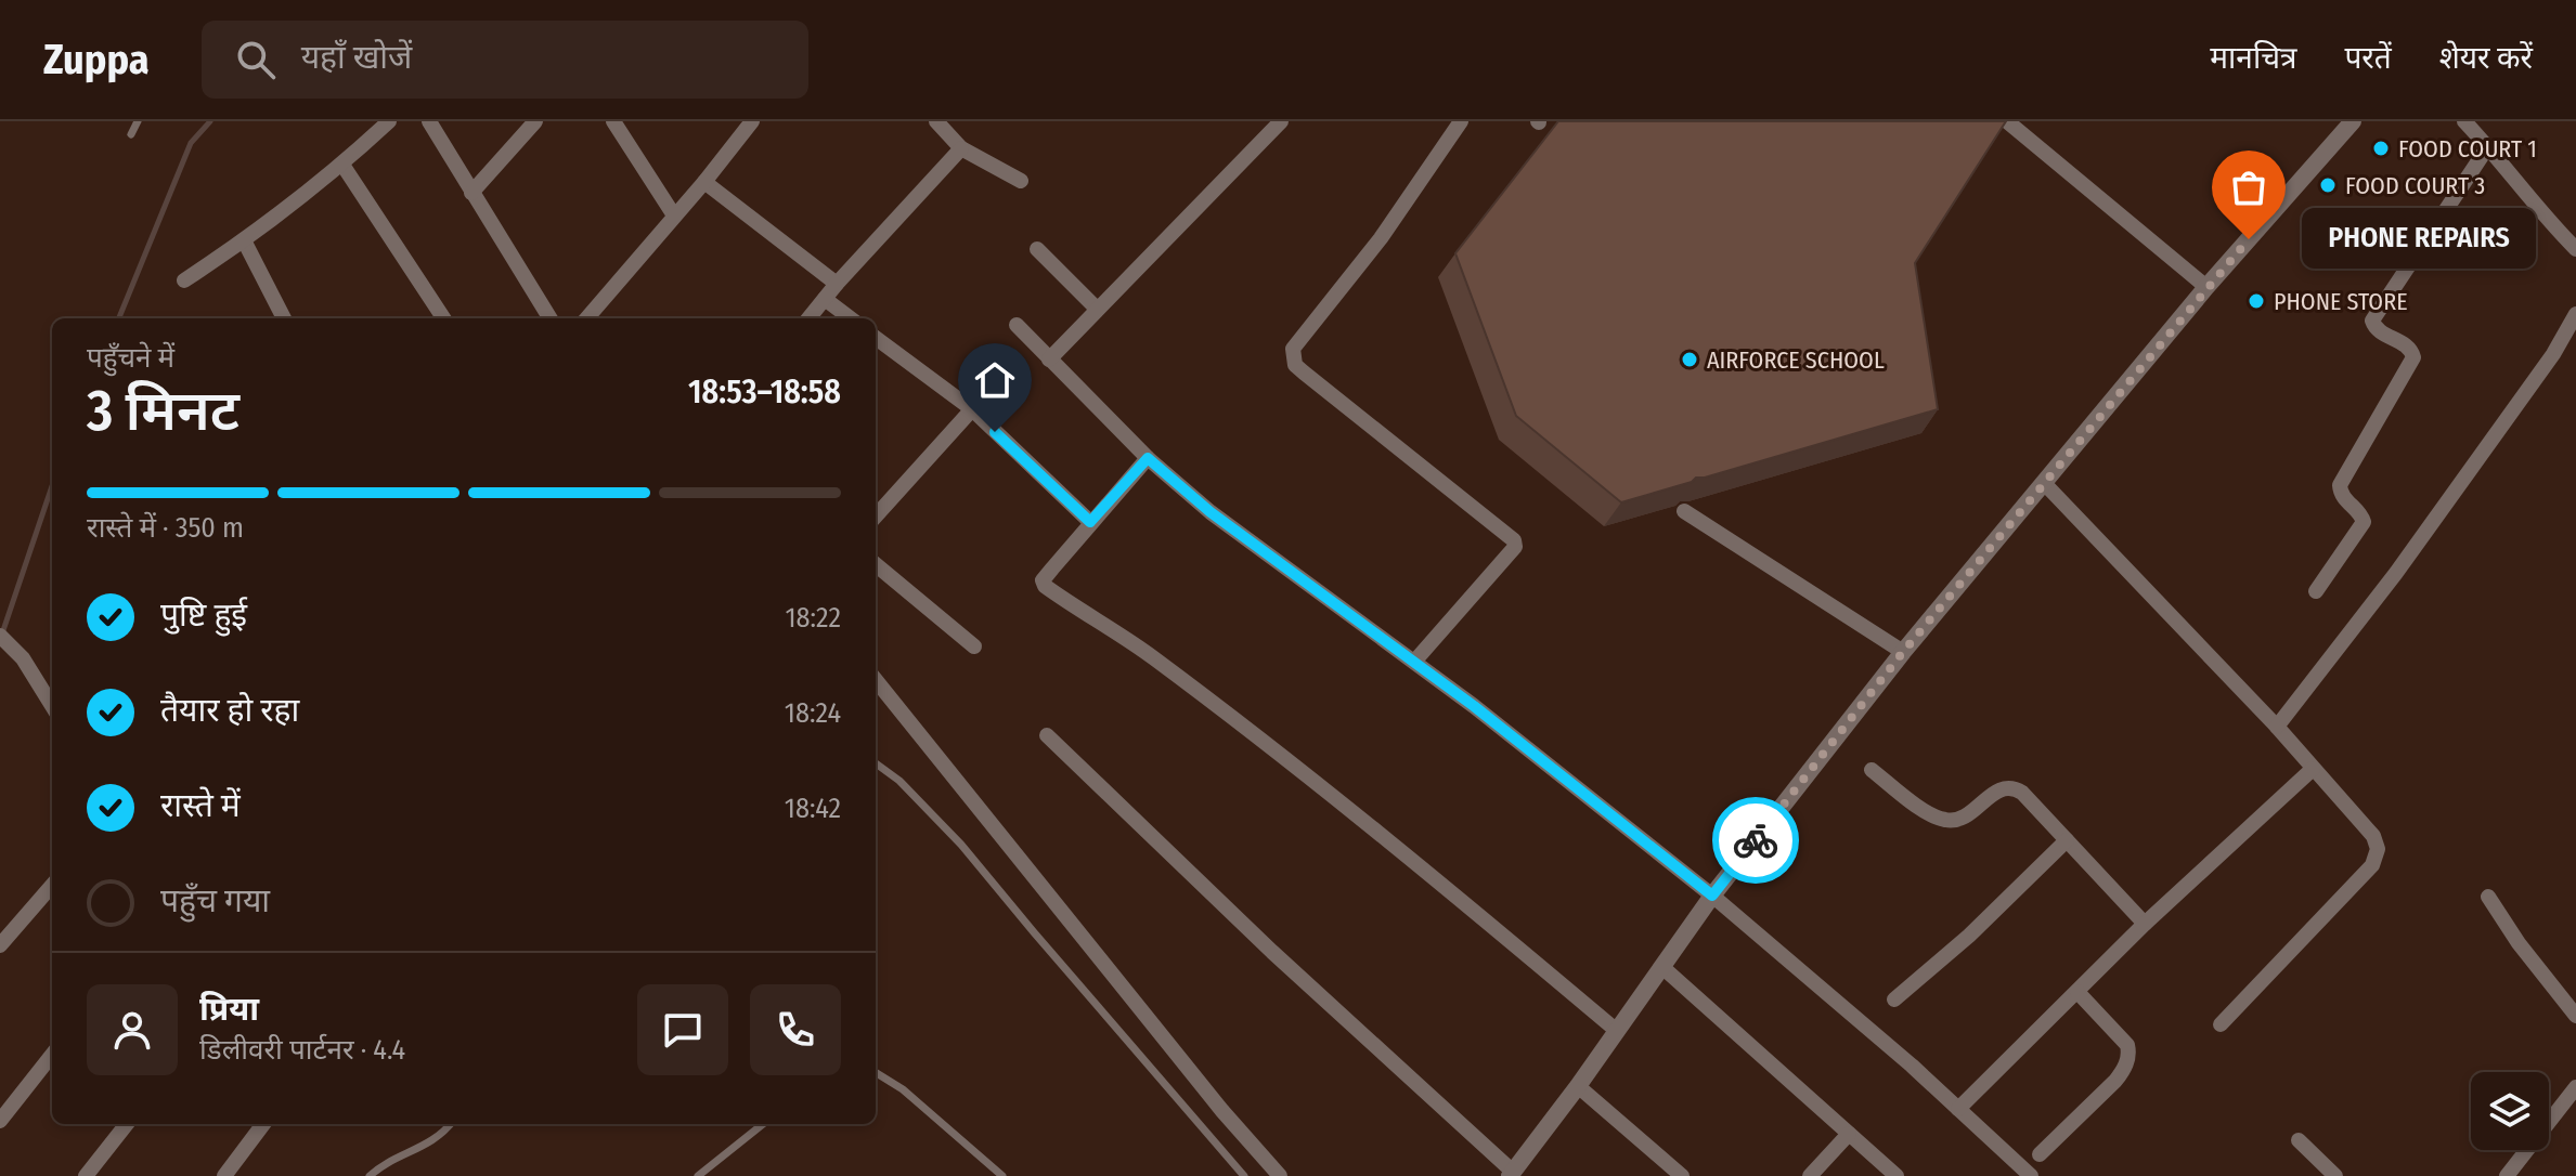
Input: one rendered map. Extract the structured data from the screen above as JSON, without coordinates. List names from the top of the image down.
{
  "places": [
    "FOOD COURT 1",
    "FOOD COURT 3",
    "PHONE REPAIRS",
    "PHONE STORE",
    "AIRFORCE SCHOOL"
  ],
  "page": {
    "header": "Zuppa",
    "search": "यहाँ खोजें",
    "nav": ["मानचित्र", "परतें", "शेयर करें"],
    "bubble": "PHONE REPAIRS",
    "heading": ["3 मिनट", "पहुँचने में", "18:53–18:58"],
    "panel": ["प्रिया", "डिलीवरी पार्टनर · 4.4"],
    "bar": "रास्ते में · 350 m",
    "list": [
      ["पुष्टि हुई", "18:22"],
      ["तैयार हो रहा", "18:24"],
      ["रास्ते में", "18:42"],
      "पहुँच गया"
    ]
  }
}
